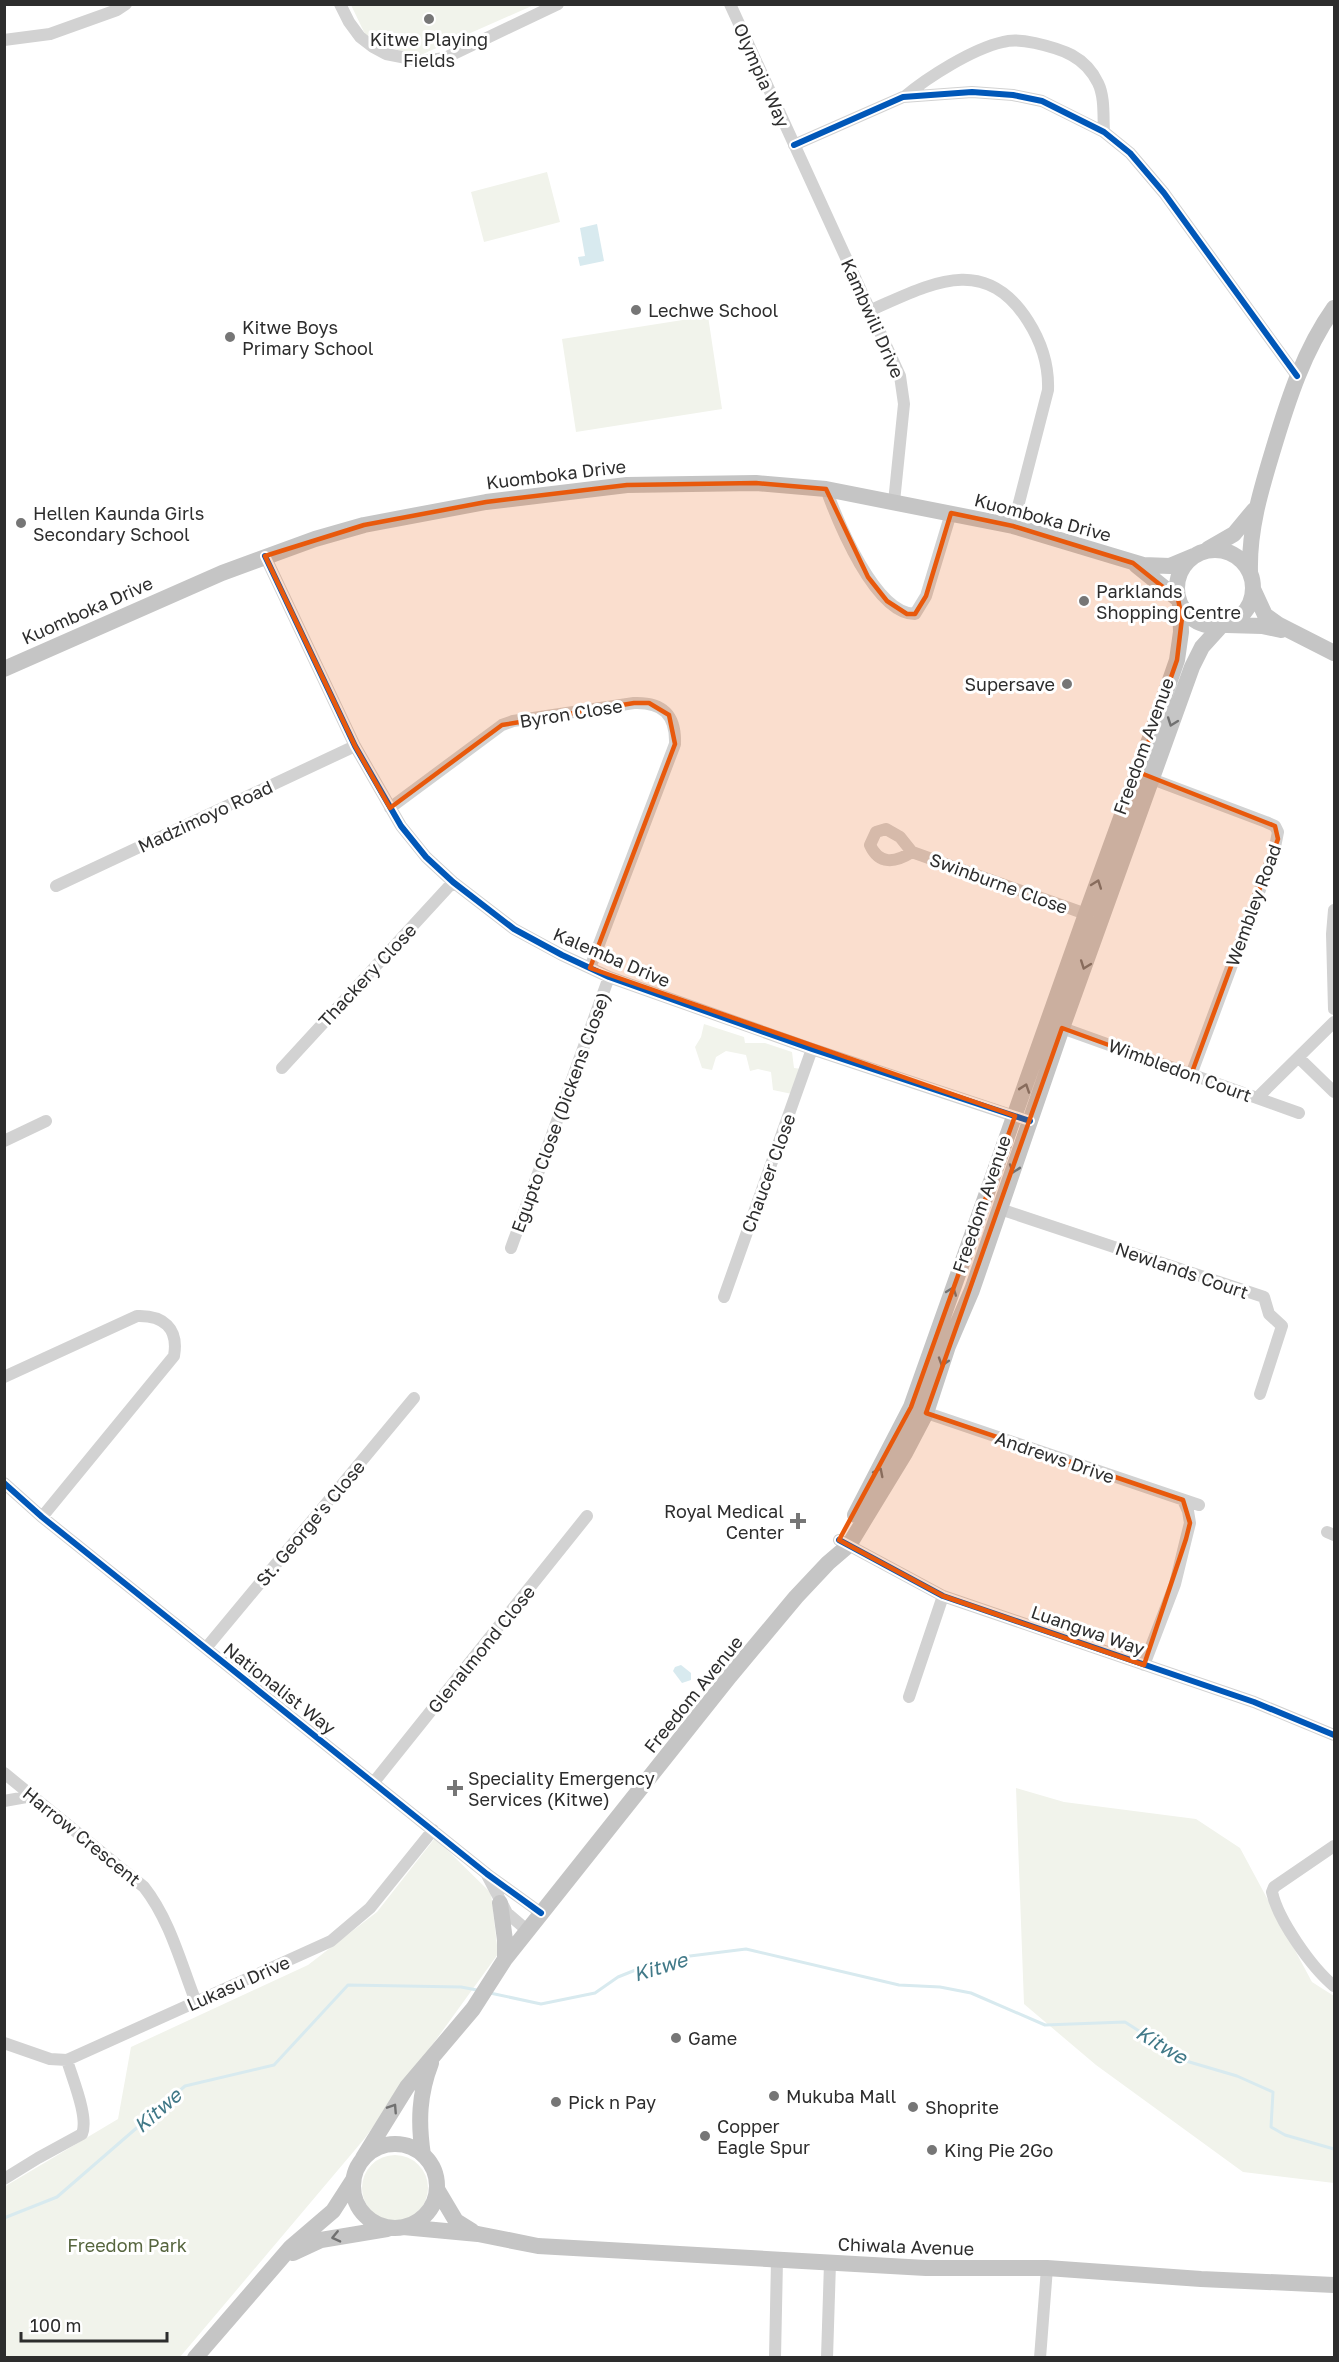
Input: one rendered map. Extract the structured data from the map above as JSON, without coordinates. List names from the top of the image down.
{
  "streets": {
    "main road": ["Kuomboka Drive", "Freedom Avenue", "Chiwala Avenue"],
    "street": [
      "Olympia Way",
      "Kambwili Drive",
      "Byron Close",
      "Madzimoyo Road",
      "Swinburne Close",
      "Wembley Road",
      "Kalemba Drive",
      "Thackery Close",
      "Wimbledon Court",
      "Egupto Close (Dickens Close)",
      "Chaucer Close",
      "Newlands Court",
      "Andrews Drive",
      "St. George's Close",
      "Luangwa Way",
      "Glenalmond Close",
      "Nationalist Way",
      "Harrow Crescent",
      "Lukasu Drive"
    ]
  },
  "crossings": [
    ["Olympia Way", "Kambwili Drive"],
    ["Kambwili Drive", "Kuomboka Drive"],
    ["Kuomboka Drive", "Kalemba Drive"],
    ["Byron Close", "Kalemba Drive"],
    ["Freedom Avenue", "Swinburne Close"],
    ["Freedom Avenue", "Wembley Road"],
    ["Freedom Avenue", "Kalemba Drive"],
    ["Freedom Avenue", "Wimbledon Court"],
    ["Freedom Avenue", "Newlands Court"],
    ["Freedom Avenue", "Andrews Drive"],
    ["Freedom Avenue", "Luangwa Way"],
    ["Freedom Avenue", "Nationalist Way"],
    ["Freedom Avenue", "Chiwala Avenue"],
    ["Madzimoyo Road", "Kalemba Drive"],
    ["Wembley Road", "Wimbledon Court"],
    ["Kalemba Drive", "Thackery Close"],
    ["Kalemba Drive", "Egupto Close (Dickens Close)"],
    ["Kalemba Drive", "Chaucer Close"],
    ["St. George's Close", "Nationalist Way"],
    ["Glenalmond Close", "Nationalist Way"],
    ["Nationalist Way", "Lukasu Drive"],
    ["Harrow Crescent", "Lukasu Drive"]
  ],
  "water": ["Kitwe"],
  "parks": ["Freedom Park"],
  "places": {
    "other": [
      "Kitwe Playing Fields",
      "Lechwe School",
      "Kitwe Boys Primary School",
      "Hellen Kaunda Girls Secondary School",
      "Parklands Shopping Centre",
      "Supersave",
      "Game",
      "Mukuba Mall",
      "Pick n Pay",
      "Shoprite",
      "Copper Eagle Spur",
      "King Pie 2Go"
    ],
    "health": ["Royal Medical Center", "Speciality Emergency Services (Kitwe)"]
  },
  "scale_bar": "100 m"
}
